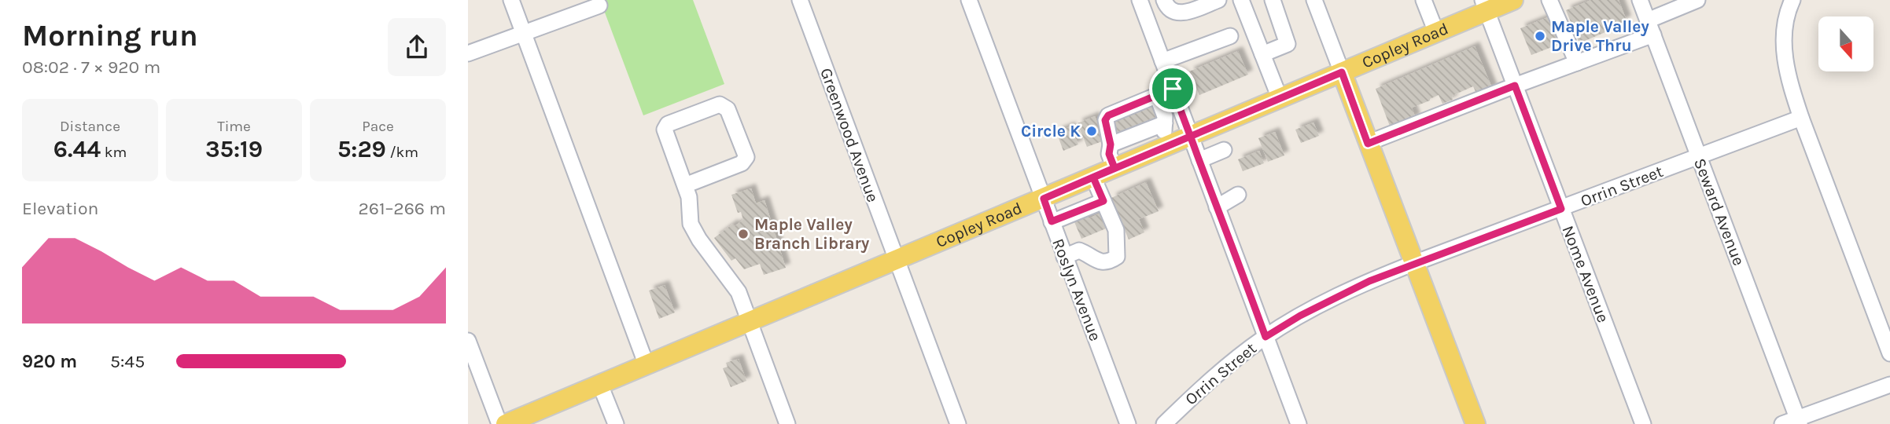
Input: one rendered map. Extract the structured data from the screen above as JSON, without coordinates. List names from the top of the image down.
{
  "streets": {
    "main road": ["Copley Road"],
    "street": [
      "Greenwood Avenue",
      "Orrin Street",
      "Seward Avenue",
      "Nome Avenue",
      "Roslyn Avenue"
    ]
  },
  "crossings": [
    ["Copley Road", "Greenwood Avenue"],
    ["Copley Road", "Nome Avenue"],
    ["Copley Road", "Roslyn Avenue"],
    ["Orrin Street", "Seward Avenue"],
    ["Orrin Street", "Nome Avenue"]
  ],
  "places": ["Maple Valley Drive Thru", "Circle K", "Maple Valley Branch Library"],
  "north": "bottom",
  "page": {
    "heading": ["Morning run", "08:02 · 7 × 920 m"],
    "stats": [
      ["Distance", "6.44 km"],
      ["Time", "35:19"],
      ["Pace", "5:29 /km"]
    ],
    "chart": ["Elevation", "261–266 m"],
    "list": [
      {
        "name": "920 m",
        "note": "5:45"
      }
    ]
  }
}
